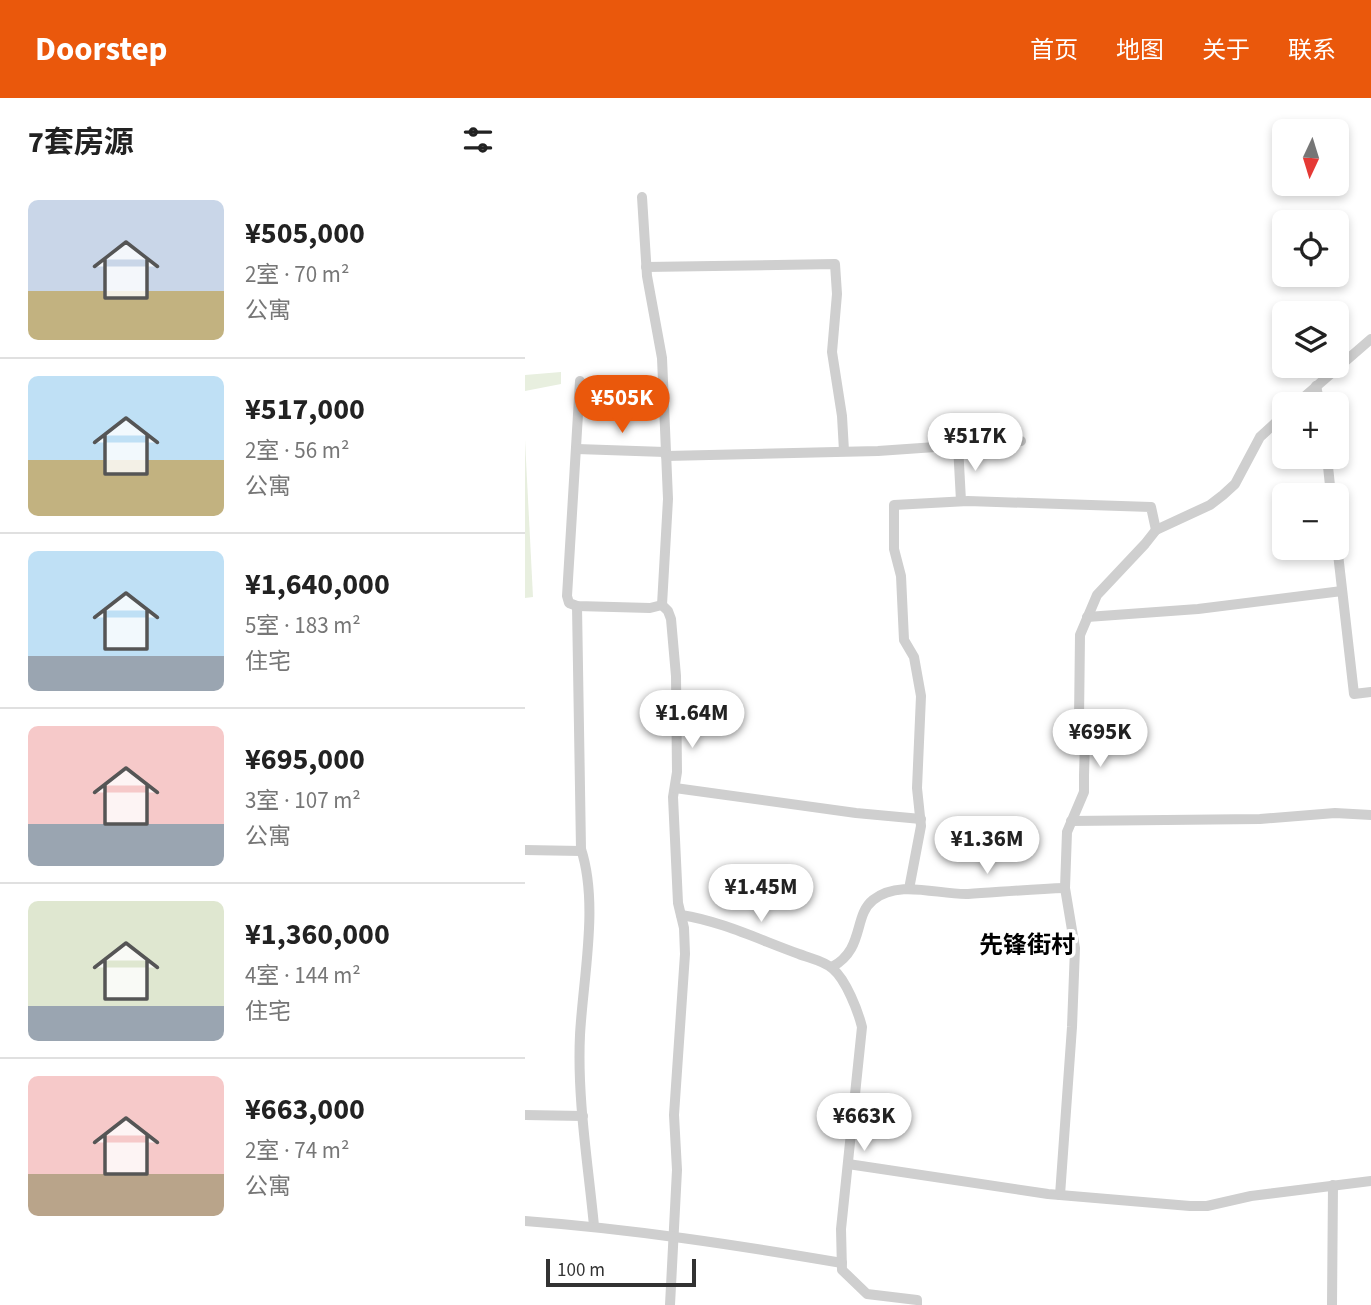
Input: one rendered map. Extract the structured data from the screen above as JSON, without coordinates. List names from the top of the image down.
{
  "districts": ["先锋街村"],
  "scale_bar": "100 m",
  "north": "bottom",
  "page": {
    "header": "Doorstep",
    "nav": [
      "首页",
      "地图",
      "关于",
      "联系"
    ],
    "heading": "7套房源",
    "map_buttons": ["+", "−"],
    "list": [
      {
        "name": "¥505,000",
        "note": "2室 · 70 m² · 公寓"
      },
      {
        "name": "¥517,000",
        "note": "2室 · 56 m² · 公寓"
      },
      {
        "name": "¥1,640,000",
        "note": "5室 · 183 m² · 住宅"
      },
      {
        "name": "¥695,000",
        "note": "3室 · 107 m² · 公寓"
      },
      {
        "name": "¥1,360,000",
        "note": "4室 · 144 m² · 住宅"
      },
      {
        "name": "¥663,000",
        "note": "2室 · 74 m² · 公寓"
      }
    ],
    "price": [
      "¥505K",
      "¥517K",
      "¥1.64M",
      "¥695K",
      "¥1.36M",
      "¥1.45M",
      "¥663K"
    ],
    "scale": "100 m"
  }
}
